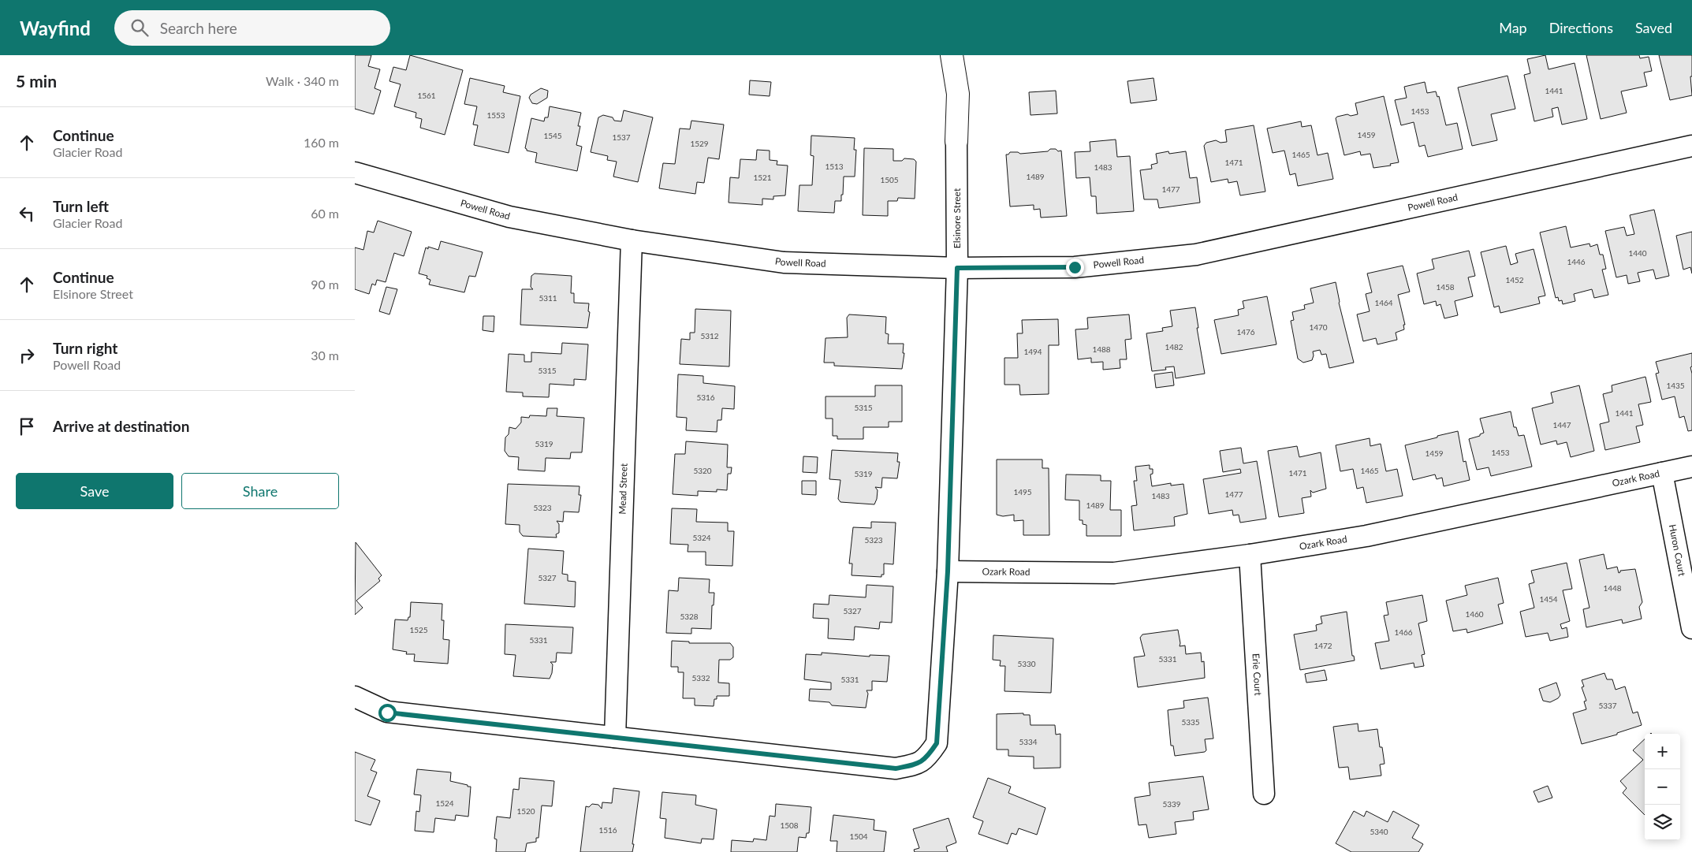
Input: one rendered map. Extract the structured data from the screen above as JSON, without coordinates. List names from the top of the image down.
{
  "streets": {
    "street": [
      "Powell Road",
      "Elsinore Street",
      "Ozark Road",
      "Mead Street",
      "Huron Court",
      "Erie Court"
    ]
  },
  "crossings": [
    ["Powell Road", "Elsinore Street"],
    ["Powell Road", "Mead Street"],
    ["Elsinore Street", "Ozark Road"],
    ["Elsinore Street", "Mead Street"],
    ["Ozark Road", "Huron Court"],
    ["Ozark Road", "Erie Court"]
  ],
  "house_numbers": [
    "1441",
    "1561",
    "1453",
    "1553",
    "1459",
    "1545",
    "1537",
    "1529",
    "1465",
    "1471",
    "1513",
    "1483",
    "1489",
    "1521",
    "1505",
    "1477",
    "1440",
    "1446",
    "1452",
    "1458",
    "5311",
    "1464",
    "1470",
    "1476",
    "5312",
    "1482",
    "1488",
    "1494",
    "5315",
    "1435",
    "5316",
    "5315",
    "1441",
    "1447",
    "5319",
    "1453",
    "1459",
    "5320",
    "1465",
    "1471",
    "5319",
    "1495",
    "1477",
    "1483",
    "1489",
    "5323",
    "5324",
    "5323",
    "5327",
    "1448",
    "1454",
    "5327",
    "1460",
    "5328",
    "1525",
    "1466",
    "5331",
    "1472",
    "5331",
    "5330",
    "5332",
    "5331",
    "5337",
    "5335",
    "5334",
    "1524",
    "5339",
    "1520",
    "1508",
    "1516",
    "5340",
    "1504"
  ],
  "page": {
    "header": "Wayfind",
    "search": "Search here",
    "nav": ["Map", "Directions", "Saved"],
    "heading": ["5 min", "Walk · 340 m"],
    "list": [
      ["Continue", "Glacier Road", "160 m"],
      ["Turn left", "Glacier Road", "60 m"],
      ["Continue", "Elsinore Street", "90 m"],
      ["Turn right", "Powell Road", "30 m"],
      "Arrive at destination"
    ],
    "buttons": ["Save", "Share"],
    "map_buttons": ["+", "−"]
  }
}
